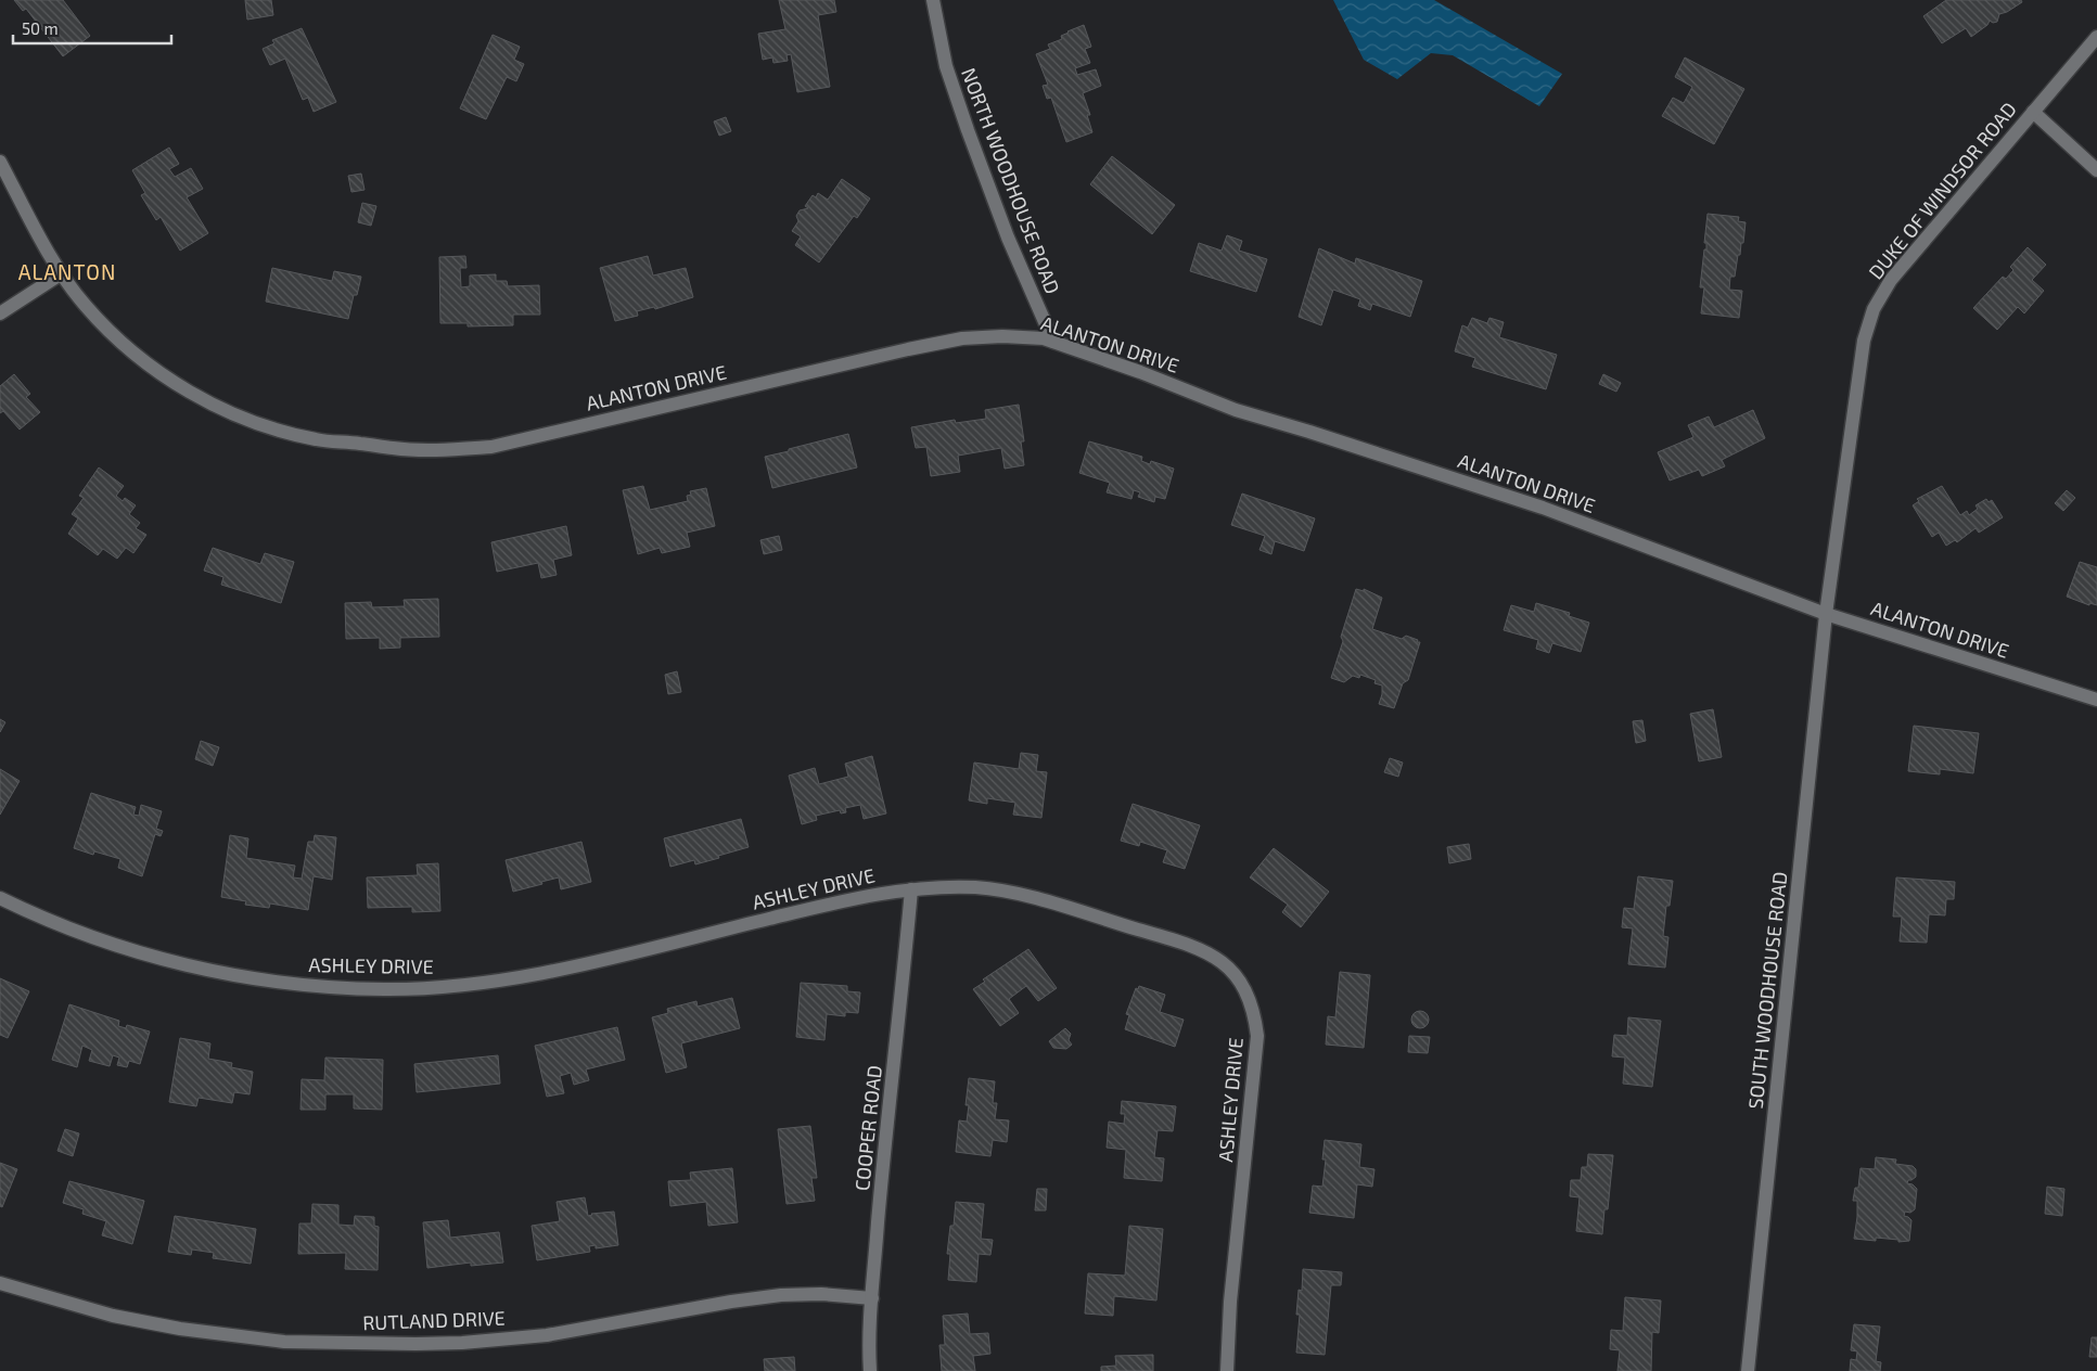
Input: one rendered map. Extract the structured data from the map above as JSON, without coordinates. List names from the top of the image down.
{
  "streets": {
    "street": [
      "NORTH WOODHOUSE ROAD",
      "DUKE OF WINDSOR ROAD",
      "ALANTON DRIVE",
      "ASHLEY DRIVE",
      "SOUTH WOODHOUSE ROAD",
      "COOPER ROAD",
      "RUTLAND DRIVE"
    ]
  },
  "crossings": [
    ["NORTH WOODHOUSE ROAD", "ALANTON DRIVE"],
    ["DUKE OF WINDSOR ROAD", "ALANTON DRIVE"],
    ["DUKE OF WINDSOR ROAD", "SOUTH WOODHOUSE ROAD"],
    ["ALANTON DRIVE", "SOUTH WOODHOUSE ROAD"],
    ["ASHLEY DRIVE", "COOPER ROAD"],
    ["COOPER ROAD", "RUTLAND DRIVE"]
  ],
  "districts": ["ALANTON"],
  "scale_bar": "50 m"
}
